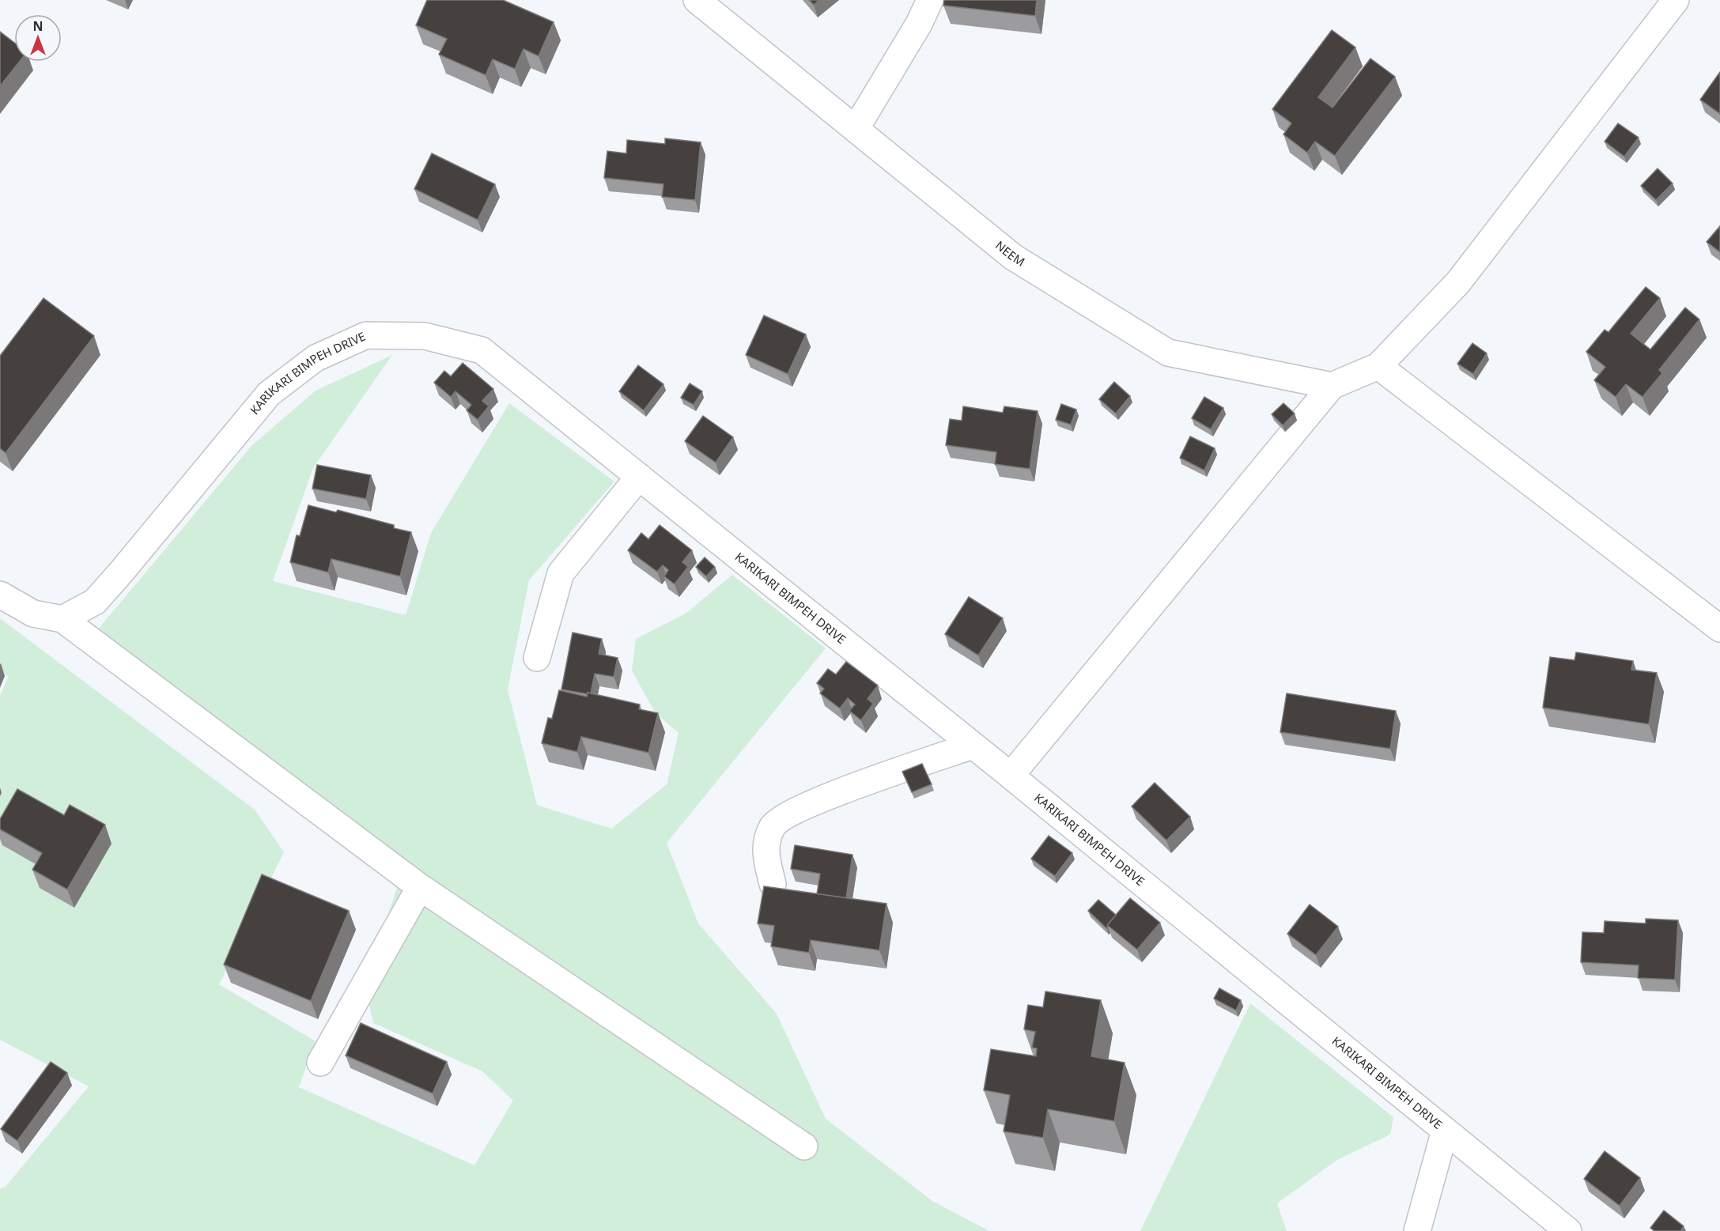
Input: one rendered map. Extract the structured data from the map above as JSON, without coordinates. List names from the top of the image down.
{
  "streets": {
    "street": ["NEEM", "KARIKARI BIMPEH DRIVE"]
  },
  "north": "top"
}
